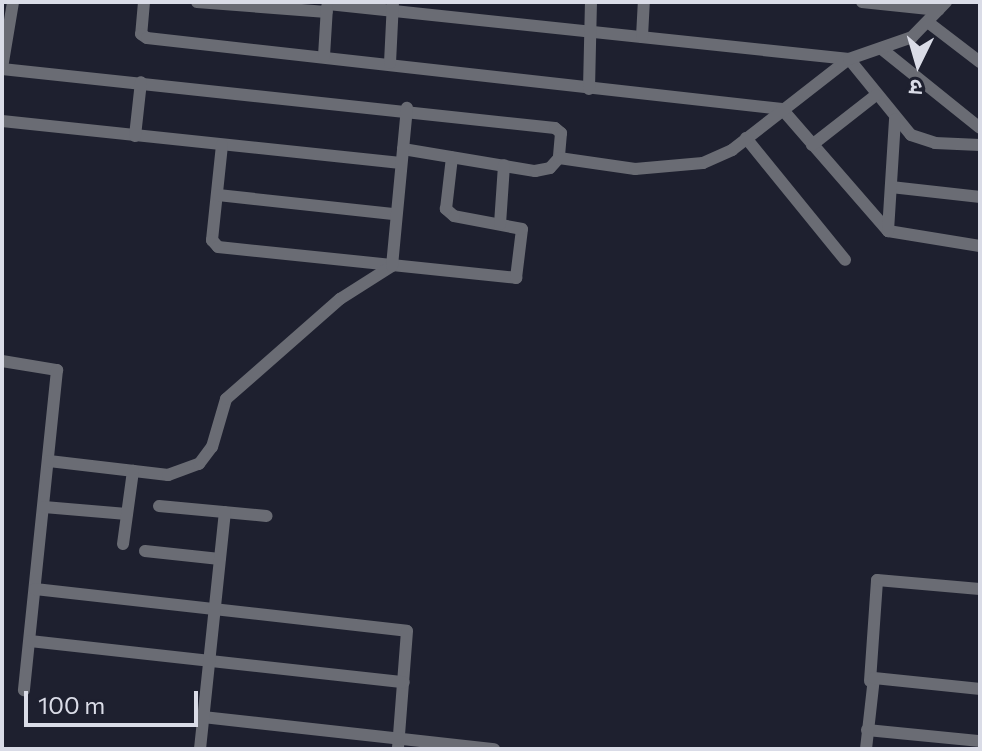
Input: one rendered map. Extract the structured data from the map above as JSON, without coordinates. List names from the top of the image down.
{
  "scale_bar": "100 m",
  "north": "bottom"
}
